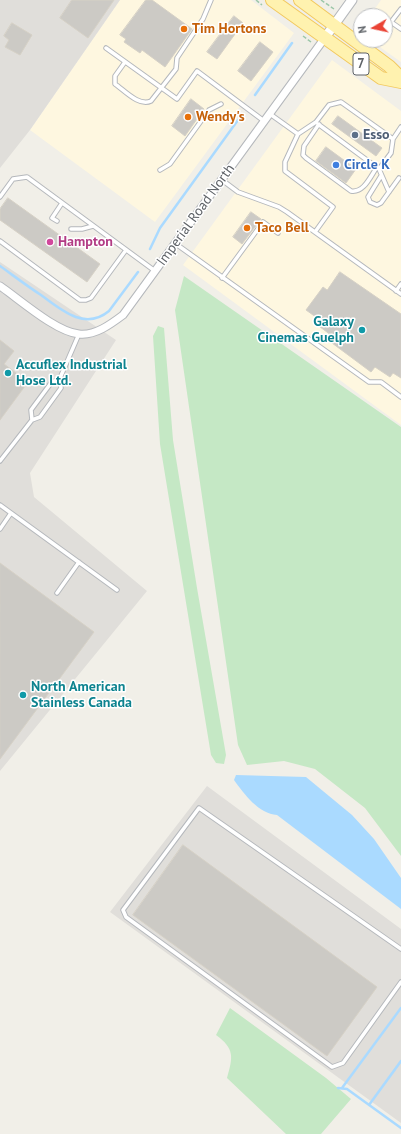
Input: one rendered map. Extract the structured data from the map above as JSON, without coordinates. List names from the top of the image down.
{
  "streets": {
    "main road": ["7"],
    "street": ["Imperial Road North"]
  },
  "crossings": [
    ["7", "Imperial Road North"]
  ],
  "places": [
    "Tim Hortons",
    "Wendy's",
    "Esso",
    "Circle K",
    "Taco Bell",
    "Hampton",
    "Galaxy Cinemas Guelph",
    "Accuflex Industrial Hose Ltd.",
    "North American Stainless Canada"
  ],
  "north": "left"
}
